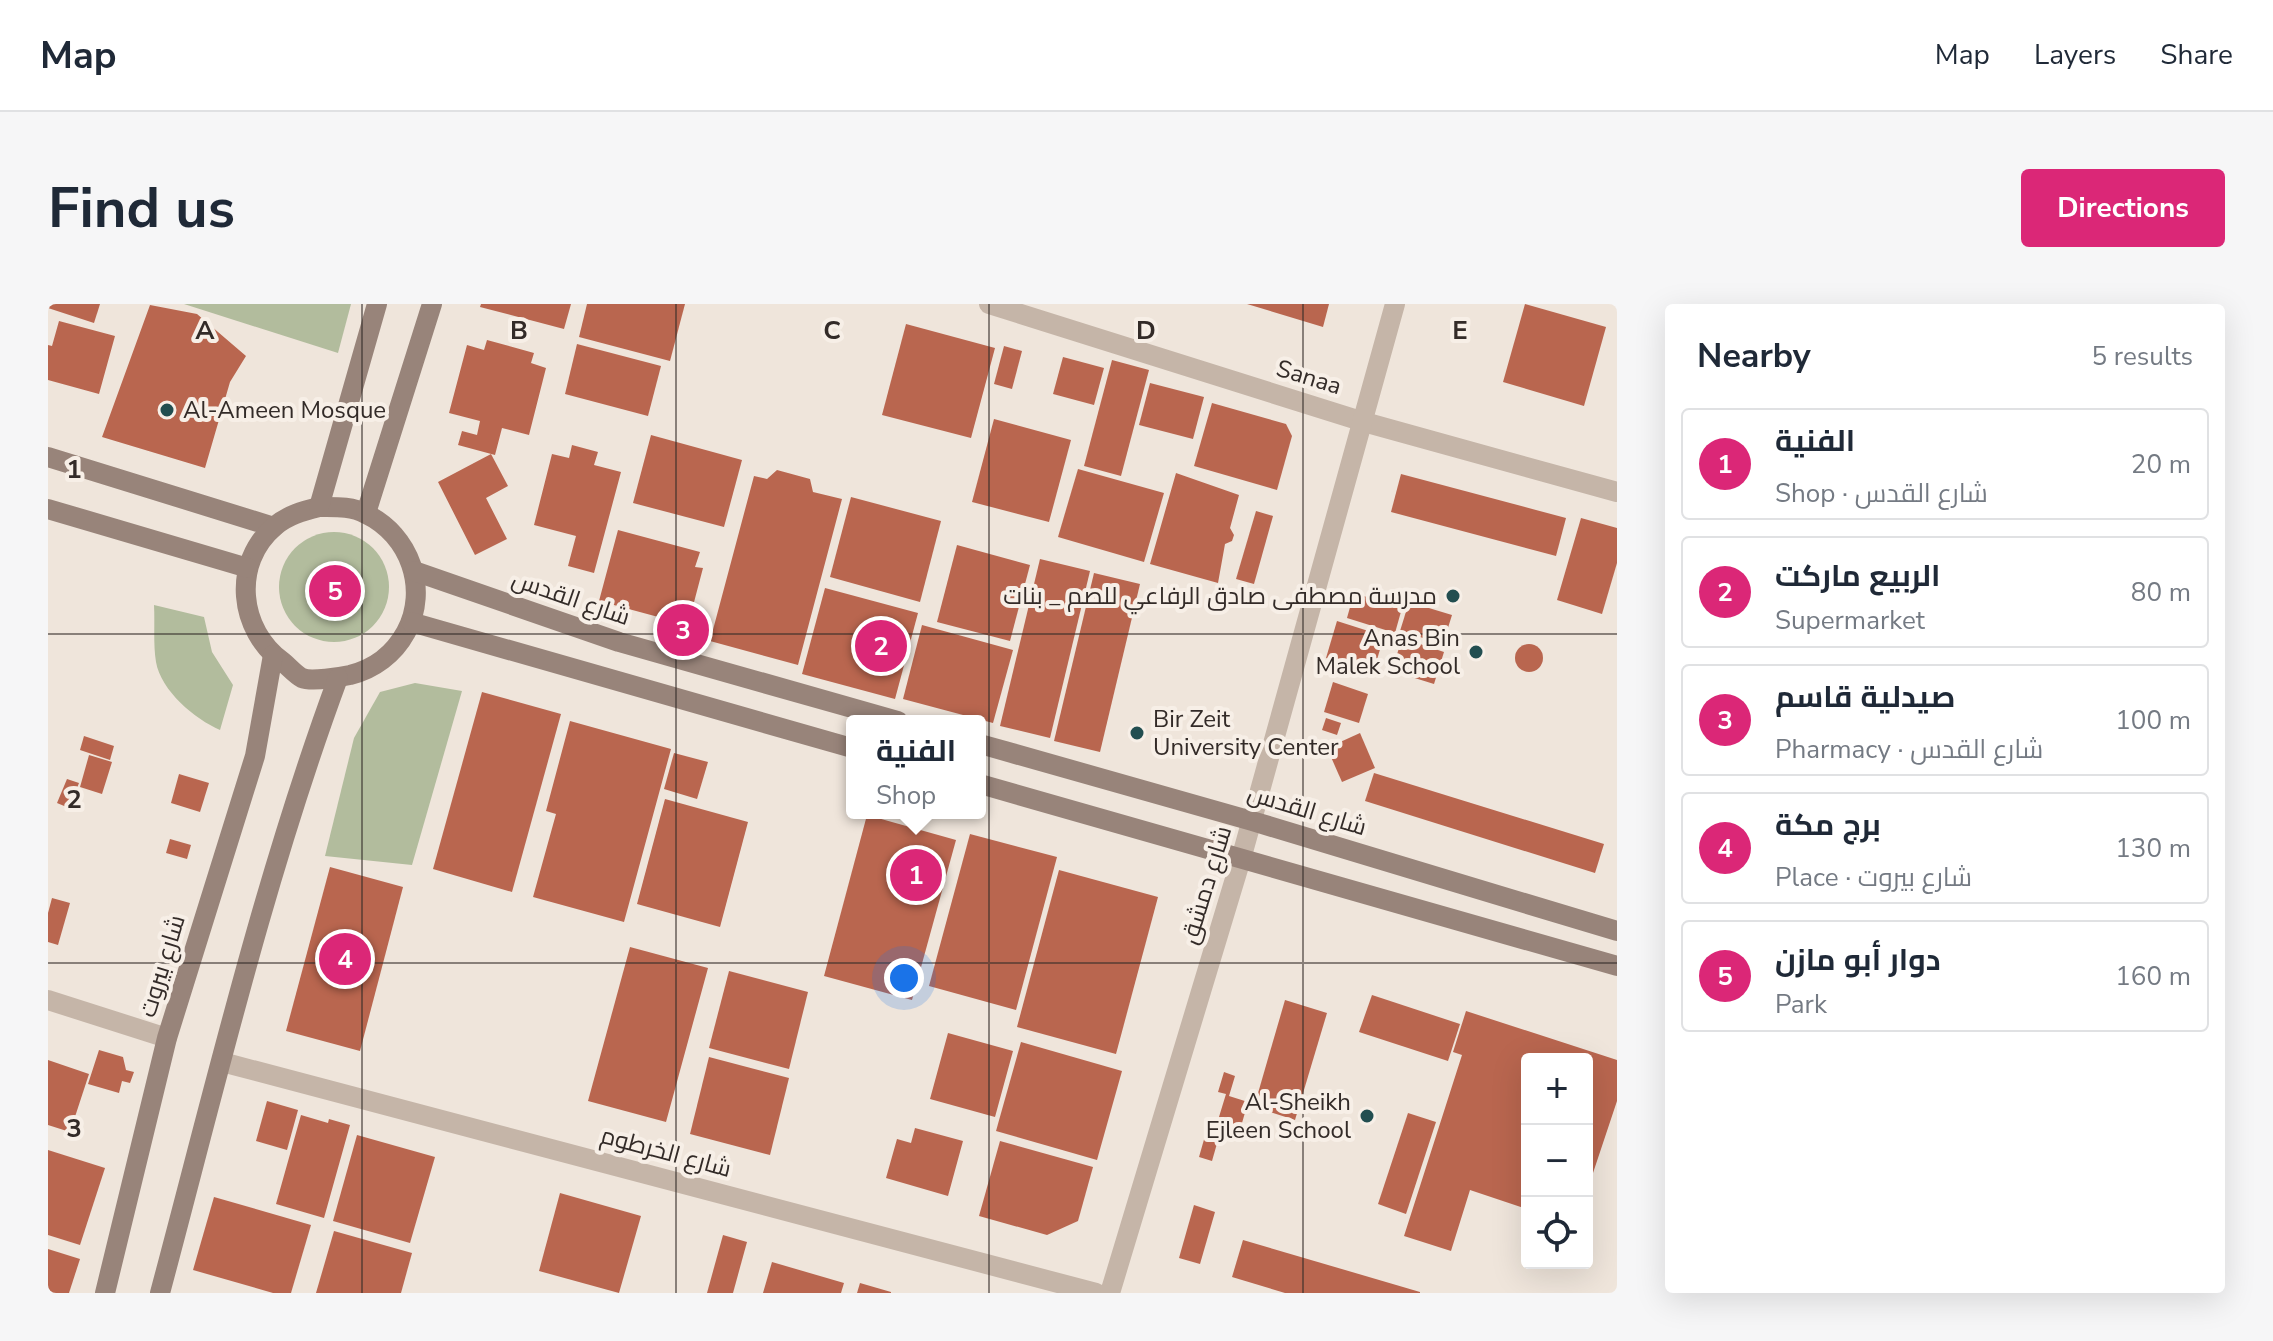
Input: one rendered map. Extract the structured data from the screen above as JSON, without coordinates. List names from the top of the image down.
{
  "streets": {
    "main road": ["شارع القدس", "شارع بيروت"],
    "street": ["Sanaa", "شارع دمشق", "شارع الخرطوم"]
  },
  "crossings": [
    ["Sanaa", "شارع دمشق"],
    ["شارع القدس", "شارع دمشق"],
    ["شارع القدس", "شارع بيروت"]
  ],
  "places": [
    "Al-Ameen Mosque",
    "مدرسة مصطفى صادق الرفاعي للصم _ بنات",
    "Anas Bin Malek School",
    "Bir Zeit University Center",
    "Al-Sheikh Ejleen School"
  ],
  "page": {
    "header": "Map",
    "nav": ["Map", "Layers", "Share"],
    "buttons": "Directions",
    "title": "Find us",
    "heading": ["Nearby", "5 results"],
    "list": [
      {
        "mark": "1",
        "name": "الفنية",
        "note": "Shop · شارع القدس",
        "value": "20 m"
      },
      {
        "mark": "2",
        "name": "الربيع ماركت",
        "note": "Supermarket",
        "value": "80 m"
      },
      {
        "mark": "3",
        "name": "صيدلية قاسم",
        "note": "Pharmacy · شارع القدس",
        "value": "100 m"
      },
      {
        "mark": "4",
        "name": "برج مكة",
        "note": "Place · شارع بيروت",
        "value": "130 m"
      },
      {
        "mark": "5",
        "name": "دوار أبو مازن",
        "note": "Park",
        "value": "160 m"
      }
    ],
    "pins": [
      "5",
      "3",
      "2",
      "1",
      "4"
    ],
    "popup": ["الفنية", "Shop"],
    "map_buttons": ["+", "−"]
  },
  "grid": {
    "columns": [
      "A",
      "B",
      "C",
      "D",
      "E"
    ],
    "rows": ["1", "2", "3"]
  }
}
